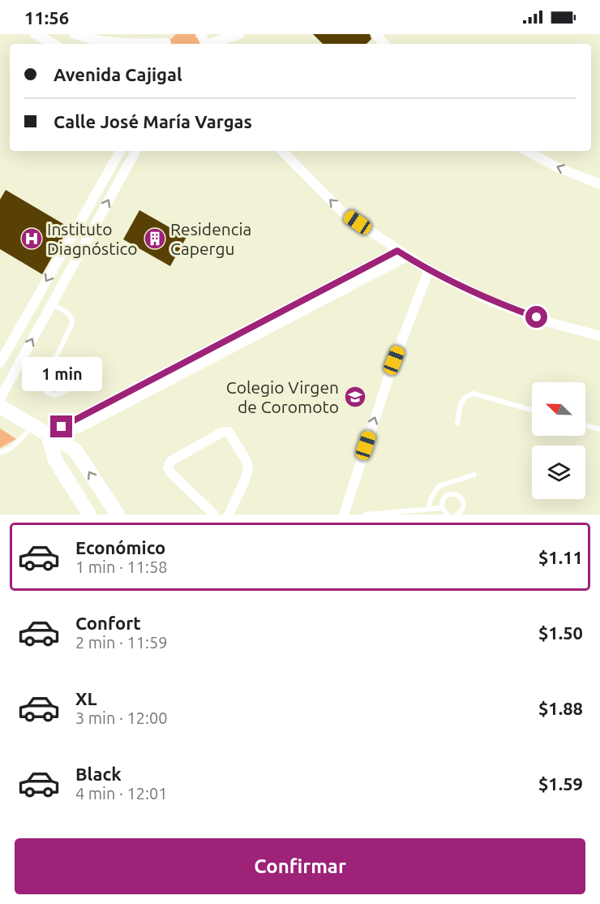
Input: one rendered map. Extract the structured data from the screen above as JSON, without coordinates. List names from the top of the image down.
{
  "places": {
    "hospital": ["Instituto Diagnóstico"],
    "building": ["Residencia Capergu"],
    "school or university": ["Colegio Virgen de Coromoto"]
  },
  "north": "top left",
  "page": {
    "status": "11:56",
    "banner": ["Avenida Cajigal", "Calle José María Vargas"],
    "bubble": "1 min",
    "list": [
      {
        "name": "Económico",
        "note": "1 min · 11:58",
        "value": "$1.11"
      },
      {
        "name": "Confort",
        "note": "2 min · 11:59",
        "value": "$1.50"
      },
      {
        "name": "XL",
        "note": "3 min · 12:00",
        "value": "$1.88"
      },
      {
        "name": "Black",
        "note": "4 min · 12:01",
        "value": "$1.59"
      }
    ],
    "buttons": "Confirmar"
  }
}
